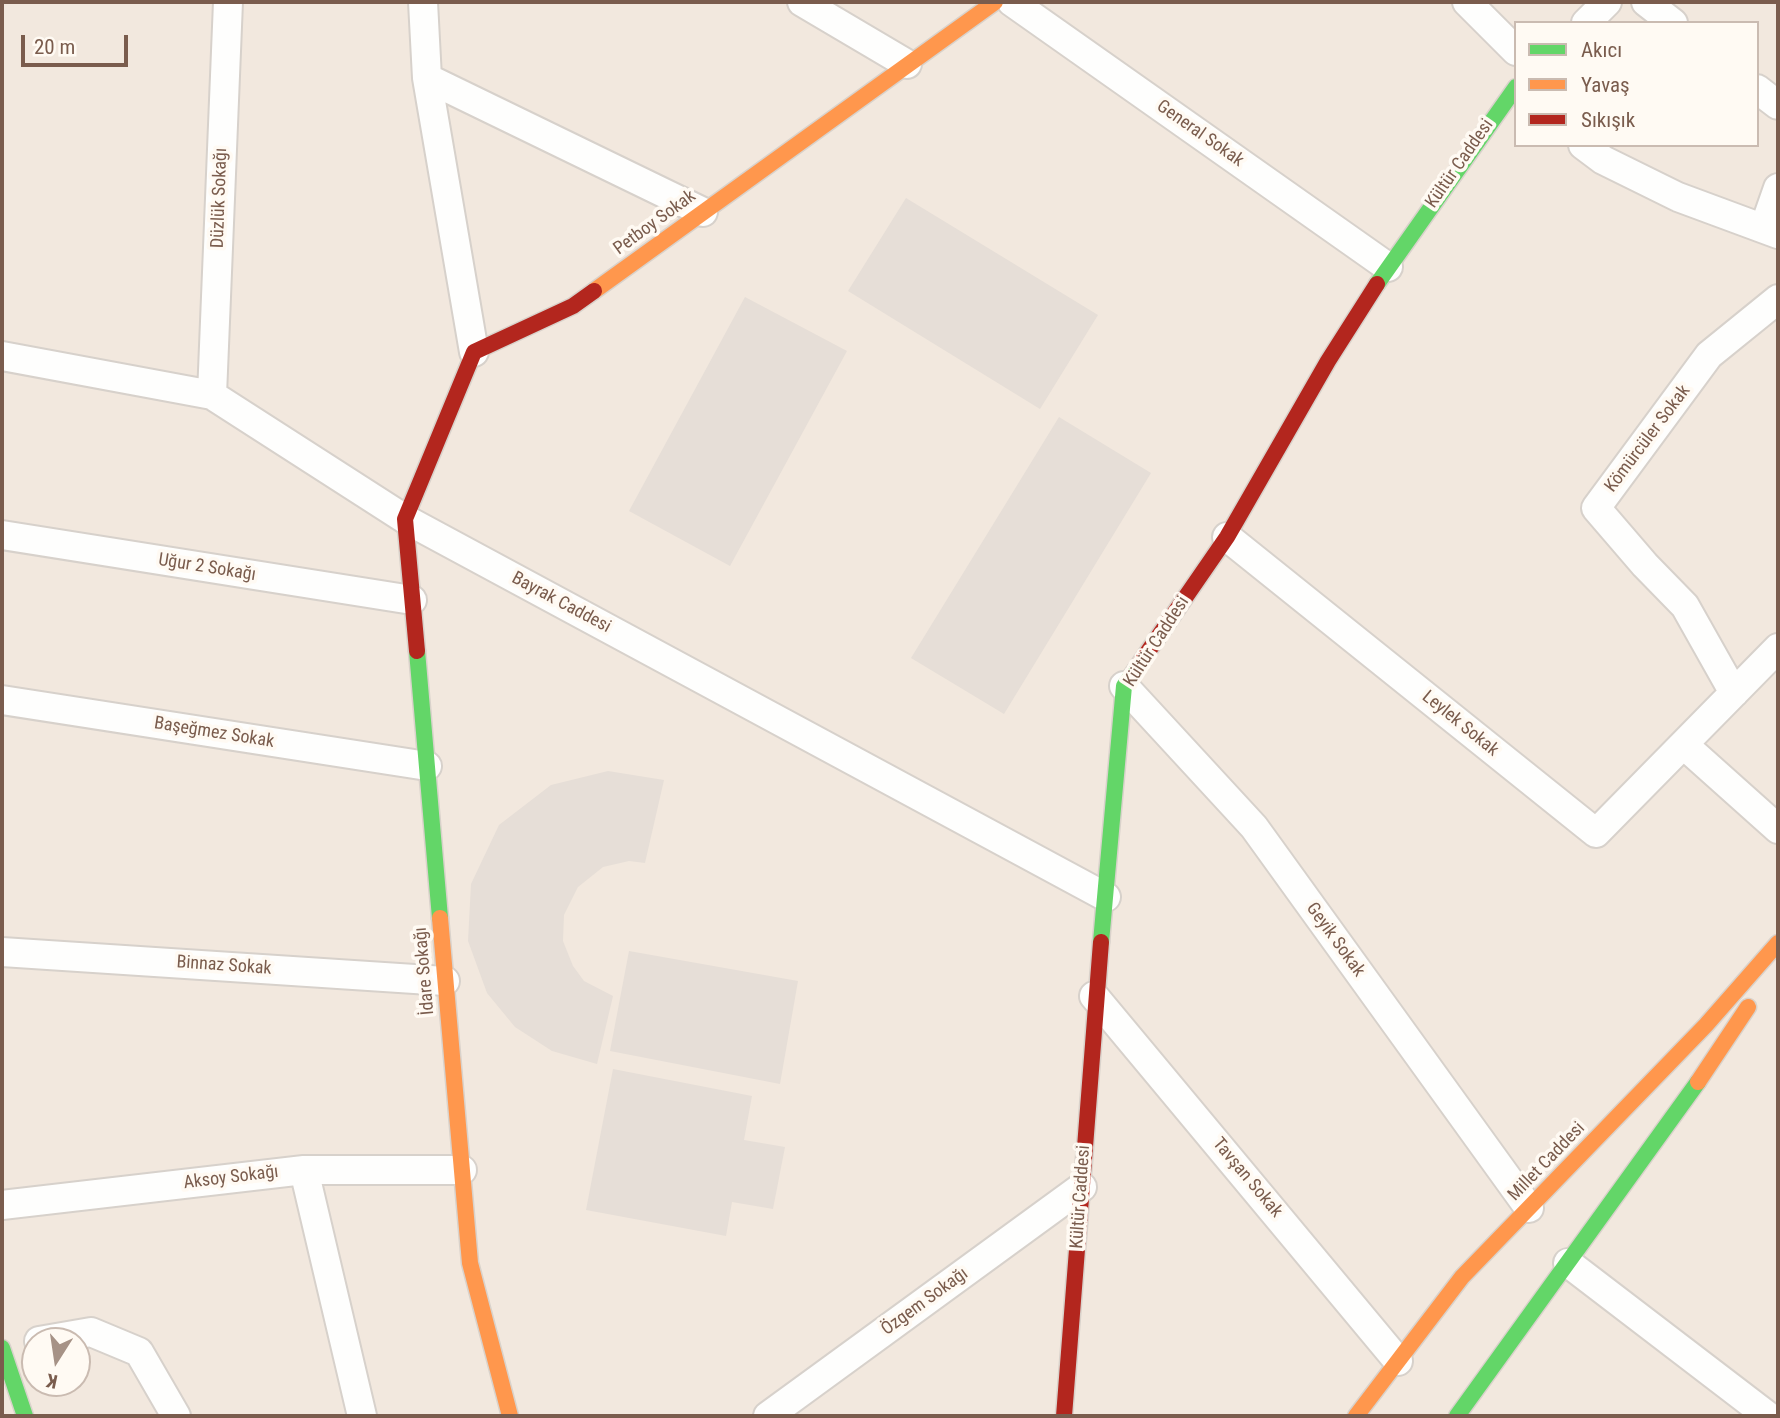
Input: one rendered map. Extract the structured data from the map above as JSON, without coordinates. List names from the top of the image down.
{
  "streets": {
    "main road": [
      "Kültür Caddesi",
      "Petboy Sokak",
      "İdare Sokağı",
      "Millet Caddesi"
    ],
    "street": [
      "General Sokak",
      "Düzlük Sokağı",
      "Kömürcüler Sokak",
      "Uğur 2 Sokağı",
      "Bayrak Caddesi",
      "Leylek Sokak",
      "Başeğmez Sokak",
      "Geyik Sokak",
      "Binnaz Sokak",
      "Aksoy Sokağı",
      "Tavşan Sokak",
      "Özgem Sokağı"
    ]
  },
  "crossings": [
    ["General Sokak", "Kültür Caddesi"],
    ["Kültür Caddesi", "Bayrak Caddesi"],
    ["Kültür Caddesi", "Leylek Sokak"],
    ["Kültür Caddesi", "Geyik Sokak"],
    ["Kültür Caddesi", "Tavşan Sokak"],
    ["Kültür Caddesi", "Özgem Sokağı"],
    ["Düzlük Sokağı", "Bayrak Caddesi"],
    ["Uğur 2 Sokağı", "İdare Sokağı"],
    ["Bayrak Caddesi", "İdare Sokağı"],
    ["Başeğmez Sokak", "İdare Sokağı"],
    ["Geyik Sokak", "Millet Caddesi"],
    ["Binnaz Sokak", "İdare Sokağı"],
    ["İdare Sokağı", "Aksoy Sokağı"],
    ["Millet Caddesi", "Tavşan Sokak"]
  ],
  "legend": ["Akıcı", "Yavaş", "Sıkışık"],
  "scale_bar": "20 m",
  "north": "bottom"
}
